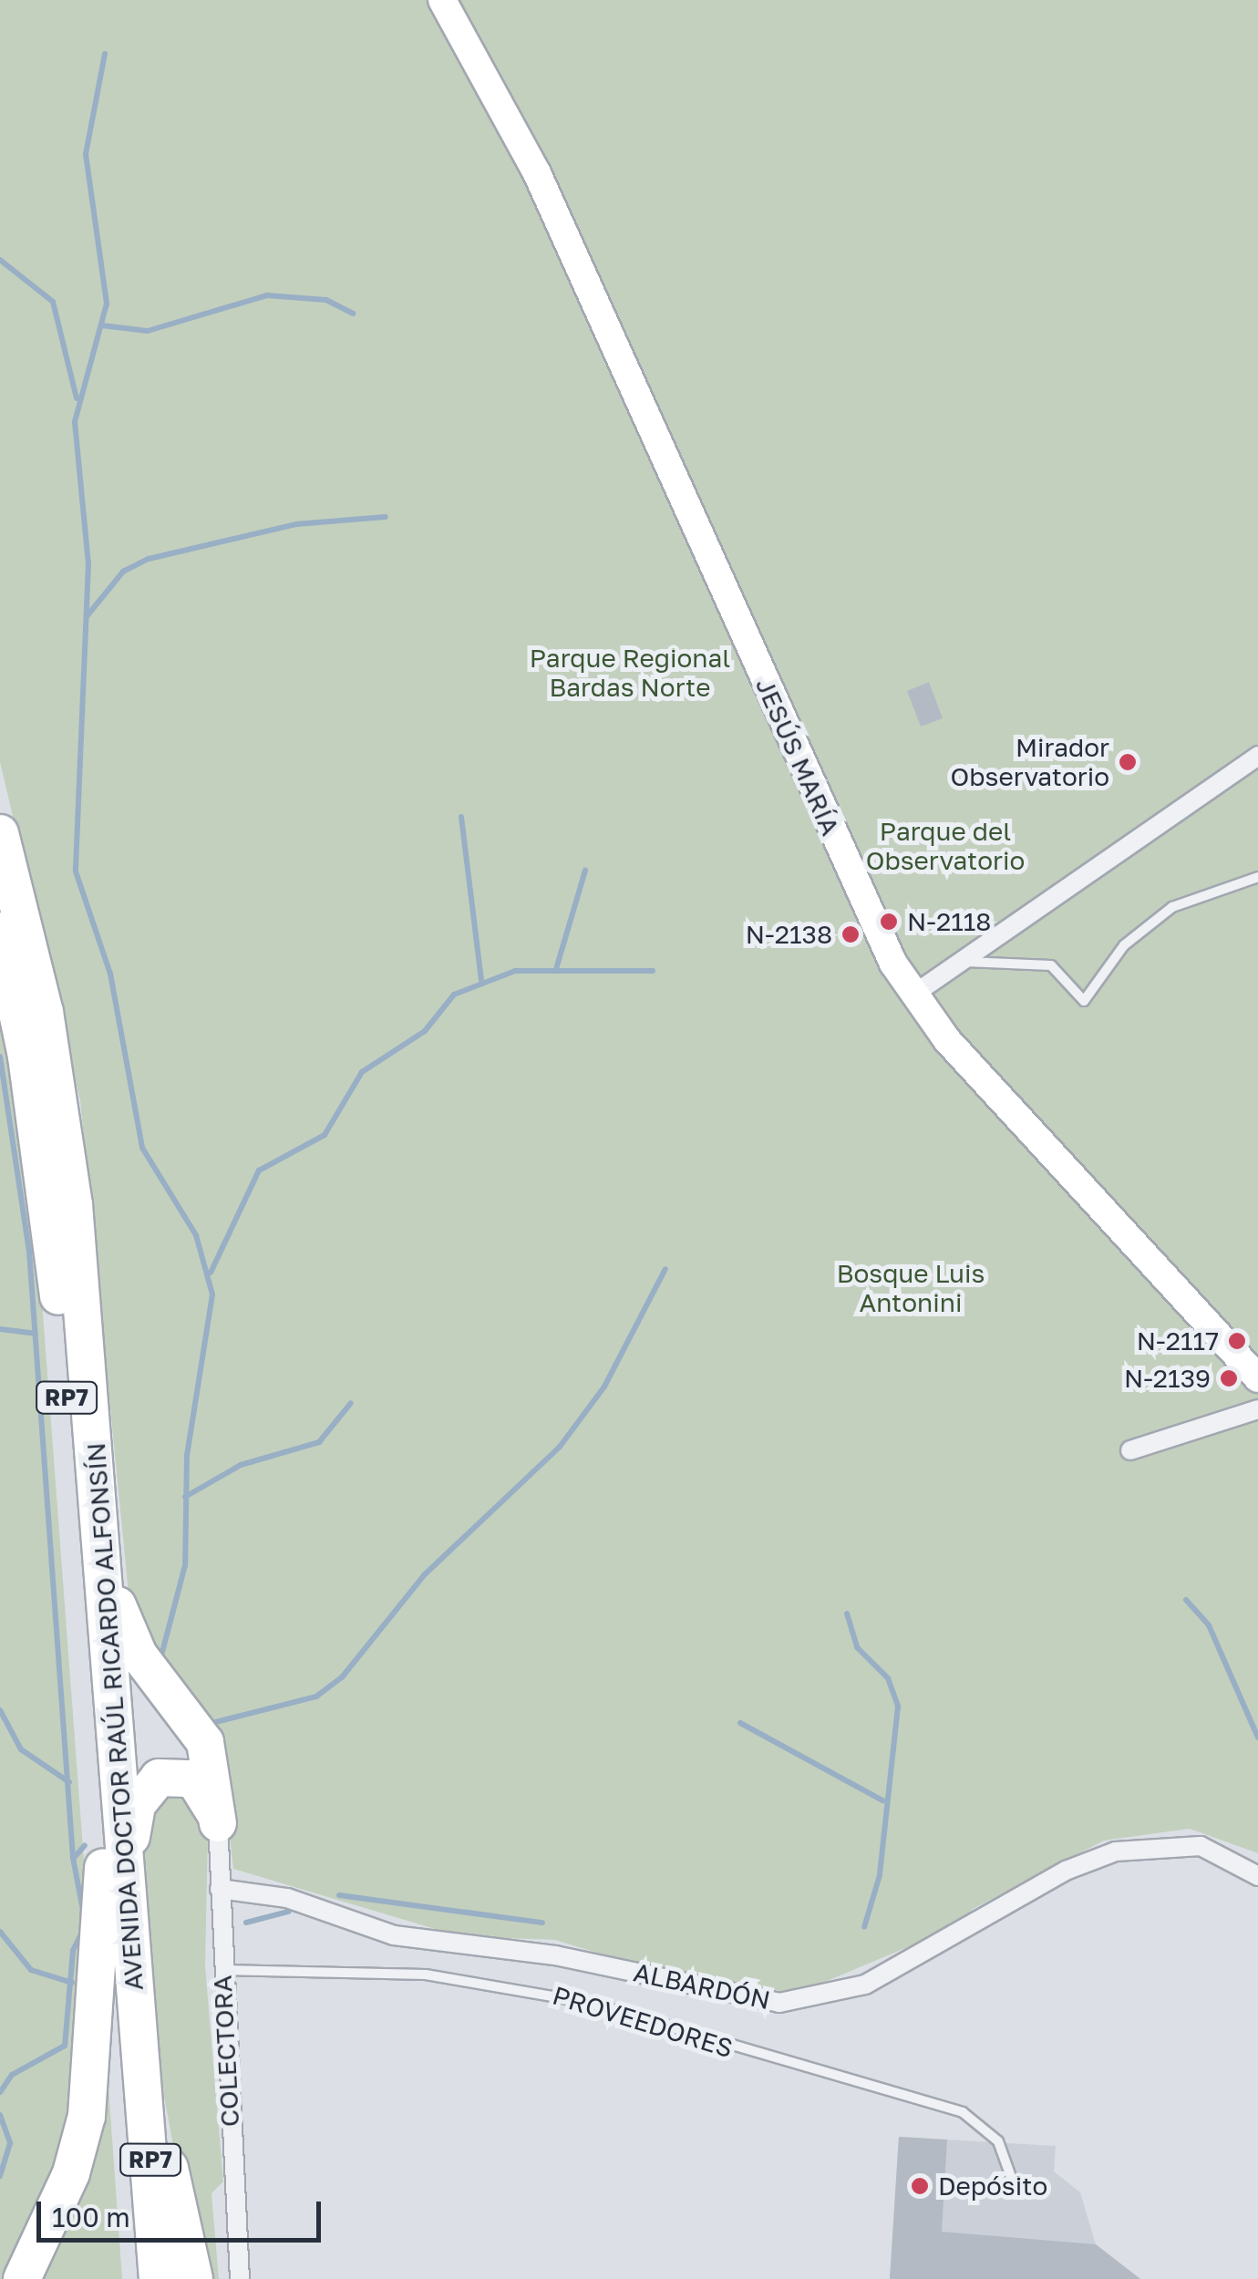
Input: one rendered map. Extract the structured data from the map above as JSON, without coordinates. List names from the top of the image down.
{
  "streets": {
    "highway": ["RP7", "AVENIDA DOCTOR RAÚL RICARDO ALFONSÍN"],
    "main road": ["JESÚS MARÍA"],
    "street": ["ALBARDÓN", "COLECTORA"],
    "lane": ["PROVEEDORES"]
  },
  "crossings": [
    ["ALBARDÓN", "COLECTORA"],
    ["PROVEEDORES", "COLECTORA"]
  ],
  "parks": ["Parque Regional Bardas Norte", "Parque del Observatorio", "Bosque Luis Antonini"],
  "places": [
    "Mirador Observatorio",
    "N-2118",
    "N-2138",
    "N-2117",
    "N-2139",
    "Depósito"
  ],
  "scale_bar": "100 m"
}
